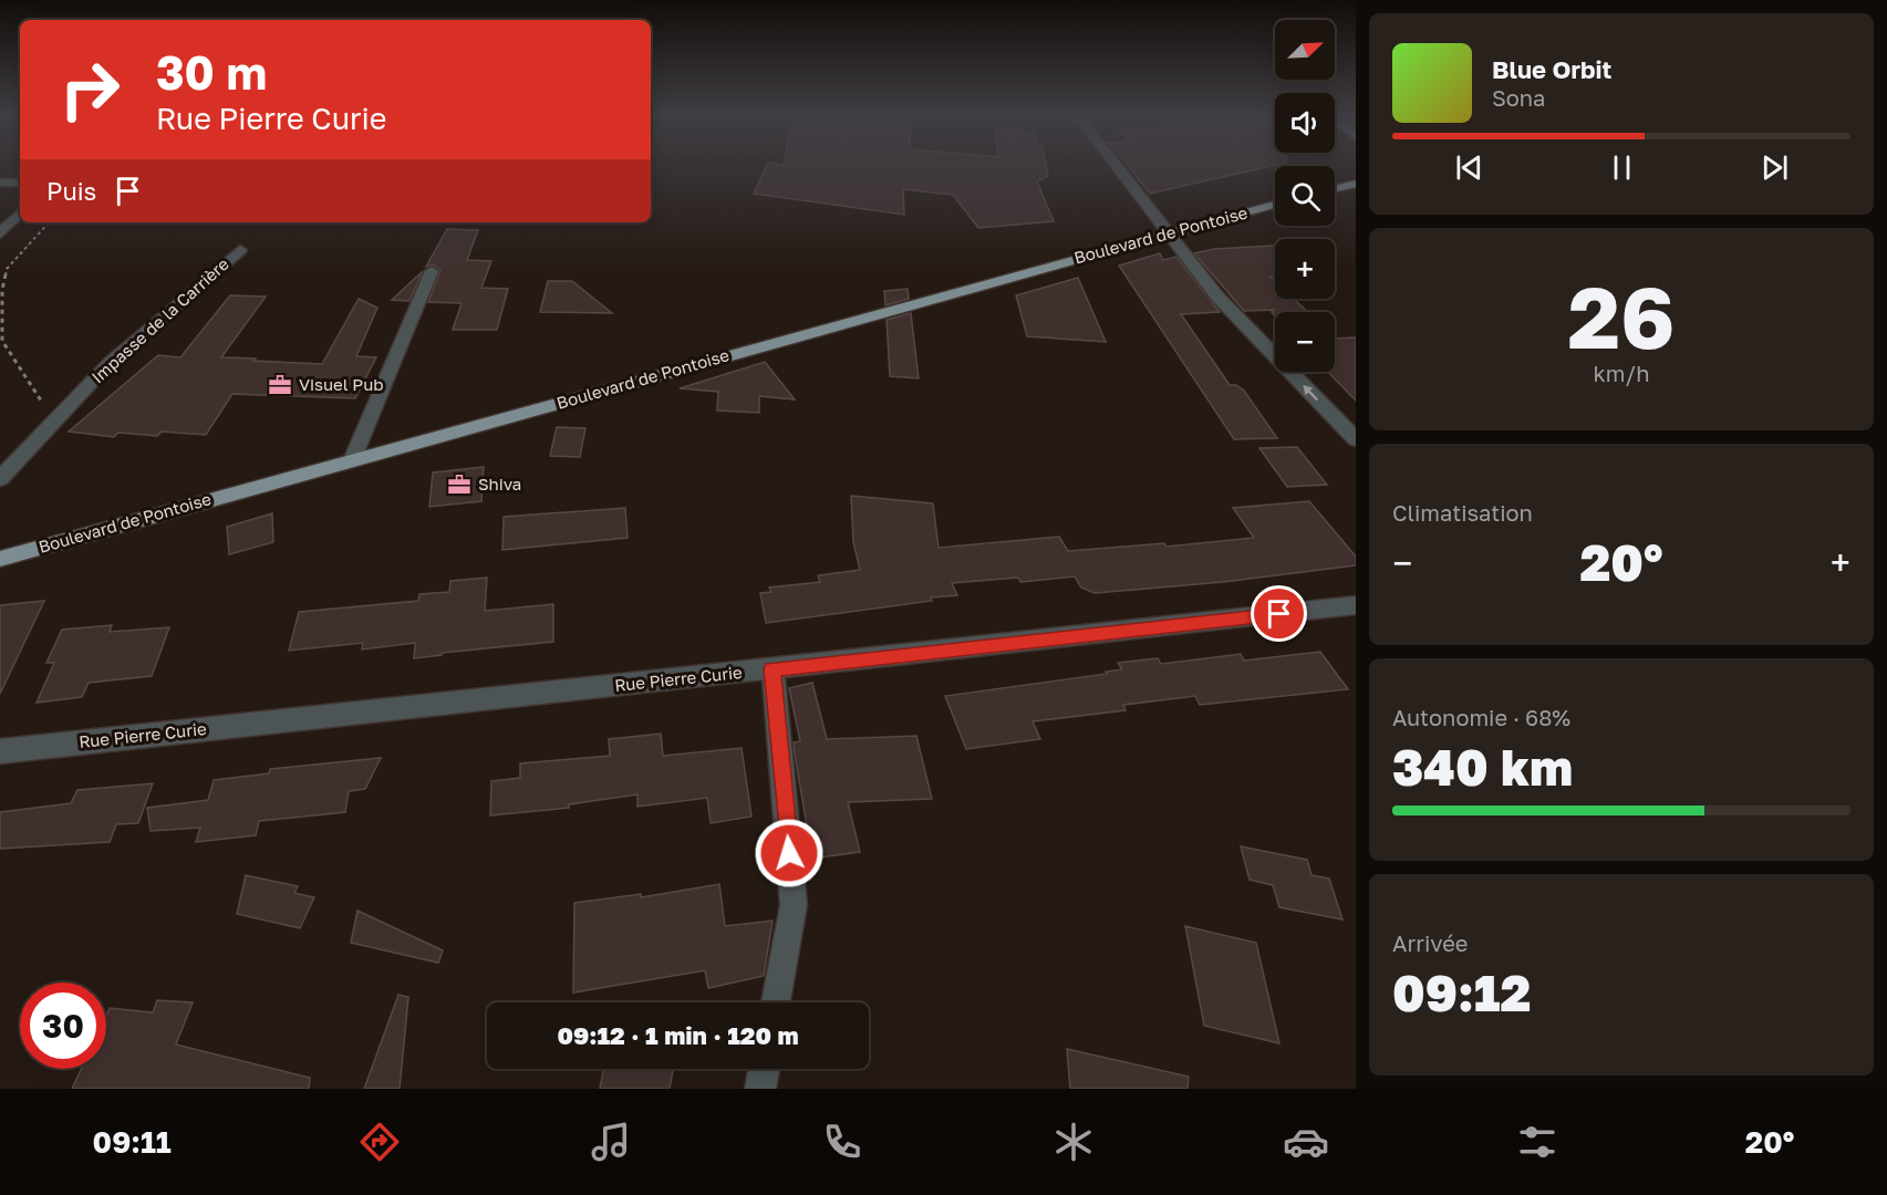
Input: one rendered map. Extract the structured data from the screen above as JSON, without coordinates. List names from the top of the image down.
{
  "streets": {
    "main road": ["Boulevard de Pontoise"],
    "street": ["Impasse de la Carrière", "Rue Pierre Curie"]
  },
  "places": {
    "office": ["Visuel Pub", "Shiva"]
  },
  "north": "top right",
  "page": {
    "map_buttons": ["+", "−"],
    "turn": ["30 m", "Rue Pierre Curie"],
    "song": ["Blue Orbit", "Sona"],
    "then": "Puis",
    "tile": [
      ["26", "km/h"],
      "Climatisation",
      ["Autonomie · 68%", "340 km"],
      ["Arrivée", "09:12"]
    ],
    "heat": ["−", "20°", "+"],
    "limit": "30",
    "trip": "09:12 · 1 min · 120 m",
    "tabs": ["09:11", "20°"]
  }
}
